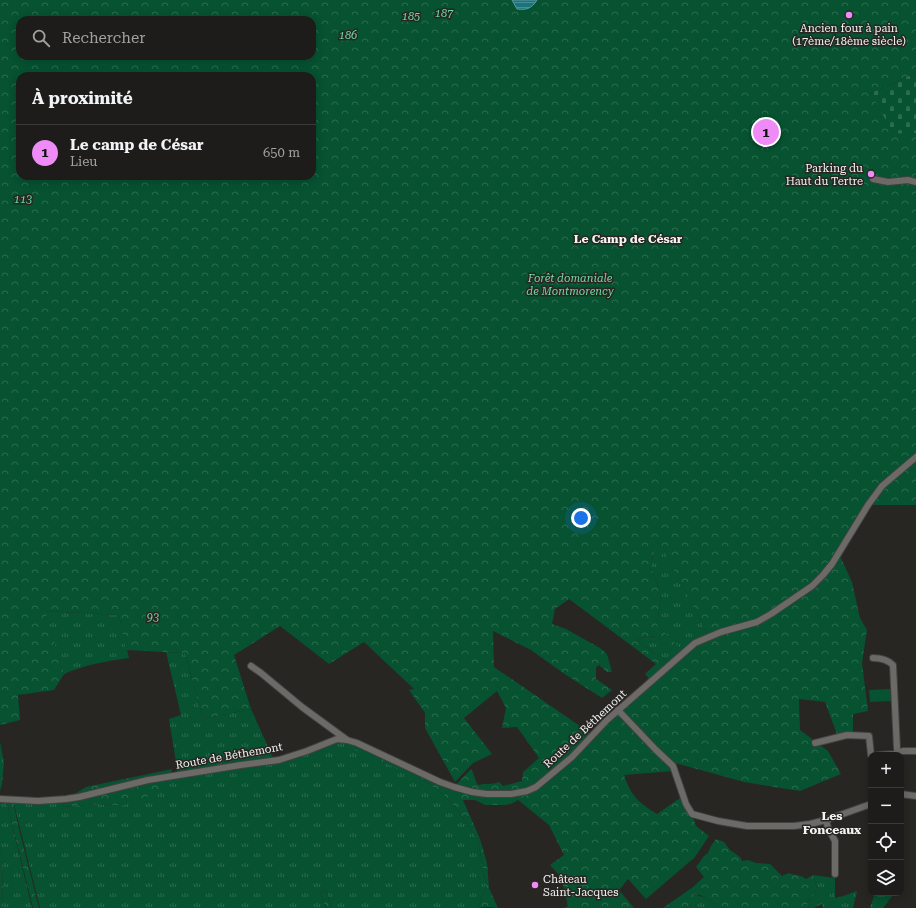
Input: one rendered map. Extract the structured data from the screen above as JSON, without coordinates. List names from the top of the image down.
{
  "streets": {
    "street": ["Route de Béthemont"]
  },
  "districts": ["Le Camp de César", "Les Fonceaux"],
  "parks": [
    "187",
    "185",
    "186",
    "113",
    "Forêt domaniale de Montmorency",
    "93"
  ],
  "places": ["Ancien four à pain (17ème/18ème siècle)", "Parking du Haut du Tertre", "Château Saint-Jacques"],
  "page": {
    "search": "Rechercher",
    "heading": "À proximité",
    "pins": "1",
    "list": [
      {
        "mark": "1",
        "name": "Le camp de César",
        "note": "Lieu",
        "value": "650 m"
      }
    ],
    "map_buttons": ["+", "−"]
  }
}
